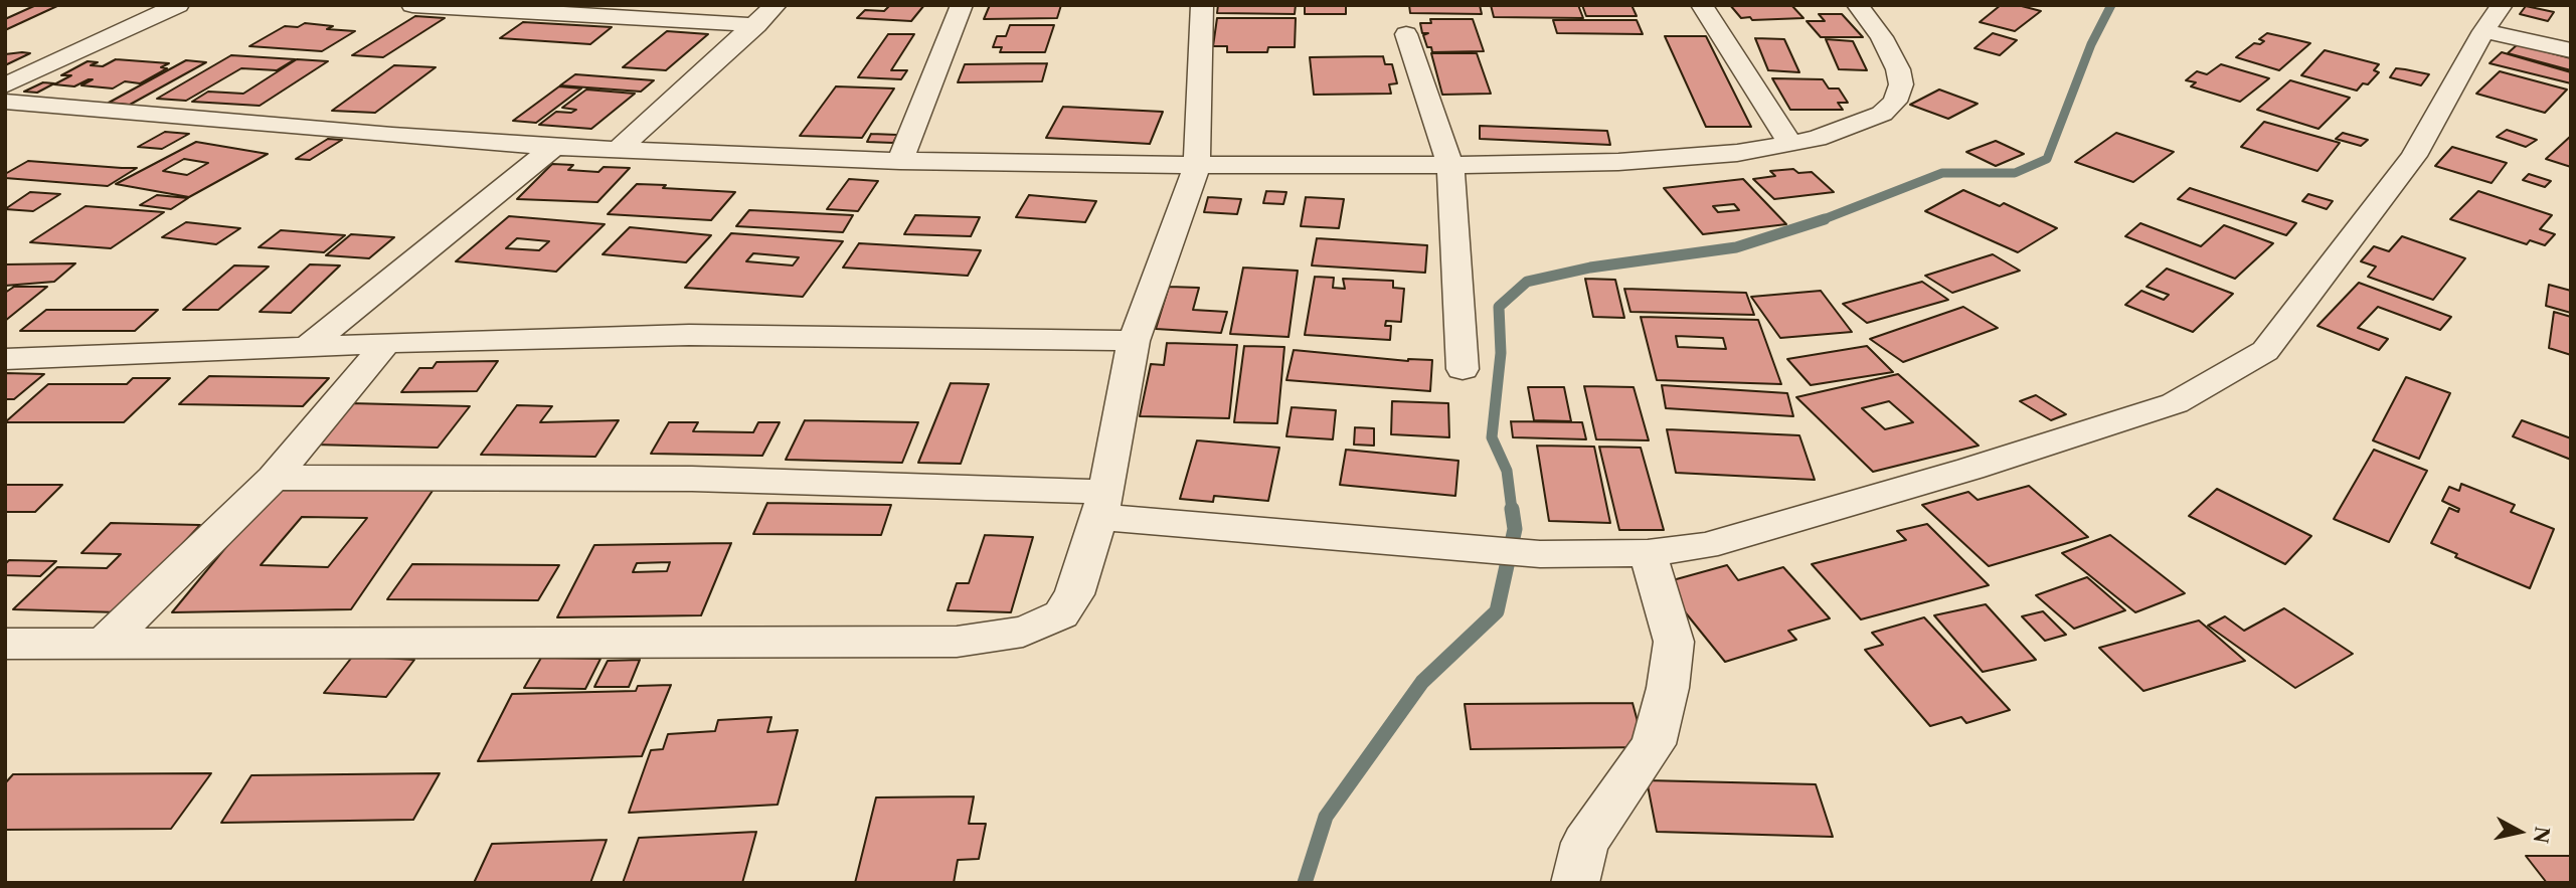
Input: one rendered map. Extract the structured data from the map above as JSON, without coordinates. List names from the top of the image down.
{
  "north": "right"
}
